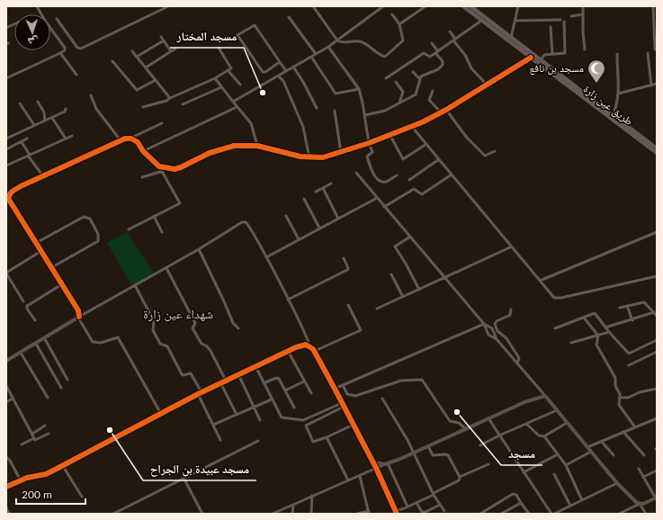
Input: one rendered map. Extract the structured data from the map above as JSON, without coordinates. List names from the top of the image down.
{
  "streets": {
    "main road": ["طريق عين زارة"]
  },
  "districts": ["شهداء عين زارة"],
  "places": {
    "mosque": ["مسجد بن نافع"],
    "other": ["مسجد المختار", "مسجد", "مسجد عبيدة بن الجراح"]
  },
  "scale_bar": "200 m",
  "north": "bottom"
}
